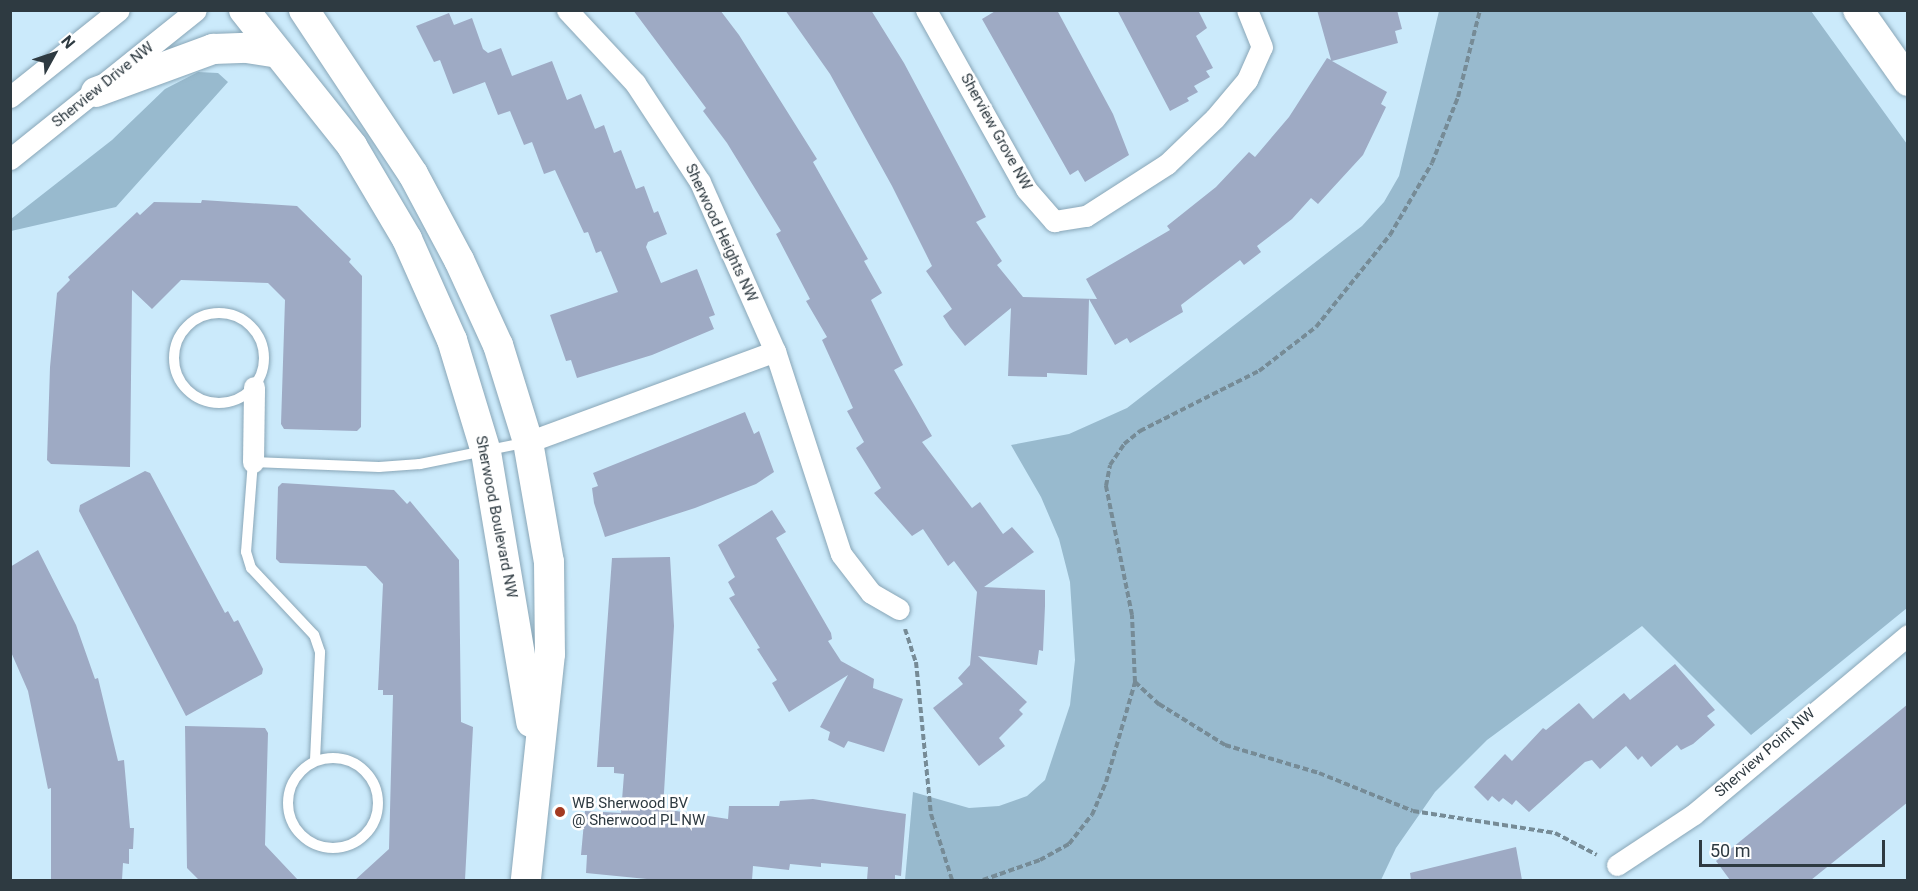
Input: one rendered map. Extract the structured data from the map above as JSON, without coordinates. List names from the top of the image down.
{
  "streets": {
    "street": [
      "Sherview Drive NW",
      "Sherview Grove NW",
      "Sherwood Heights NW",
      "Sherwood Boulevard NW",
      "Sherview Point NW"
    ]
  },
  "places": ["WB Sherwood BV @ Sherwood PL NW"],
  "scale_bar": "50 m",
  "north": "top right"
}
